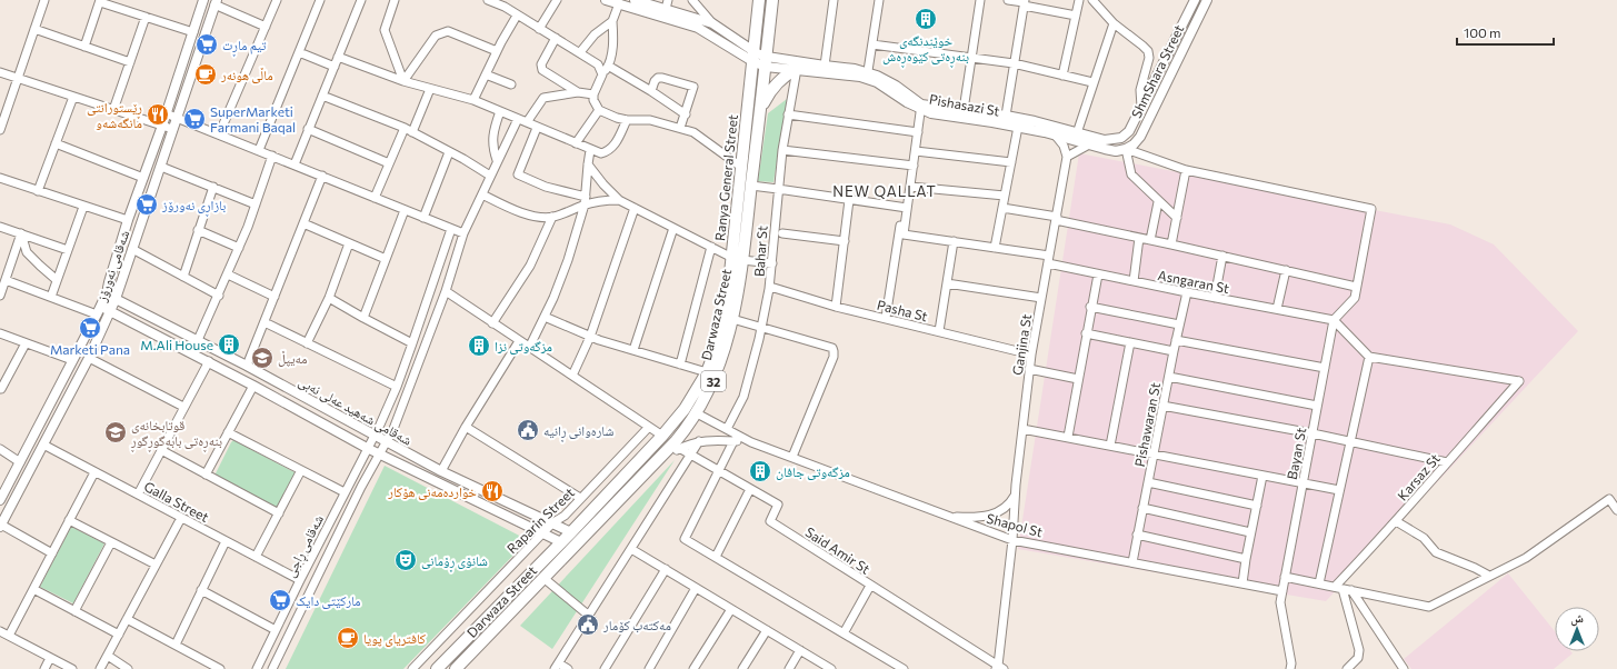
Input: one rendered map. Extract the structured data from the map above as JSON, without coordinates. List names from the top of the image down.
{
  "streets": {
    "highway": ["Ranya General Street", "Darwaza Street", "32"],
    "main road": [
      "ShmShara Street",
      "Pishasazi St",
      "شەقامی نەورۆز",
      "شەقامی شەهید عەلی نەبی"
    ],
    "street": [
      "Bahar St",
      "Asngaran St",
      "Pasha St",
      "Ganjina St",
      "Pishawaran St",
      "Bayan St",
      "Karsaz St",
      "Galla Street",
      "Raparin Street",
      "Shapol St",
      "شەقامی ڕاجی",
      "Said Amir St"
    ]
  },
  "crossings": [
    ["ShmShara Street", "Pishasazi St"],
    ["Pishasazi St", "Ranya General Street"],
    ["Pishasazi St", "Bahar St"],
    ["Pishasazi St", "Darwaza Street"],
    ["Ranya General Street", "Darwaza Street"],
    ["Ranya General Street", "32"],
    ["Ranya General Street", "شەقامی شەهید عەلی نەبی"],
    ["Bahar St", "Pasha St"],
    ["شەقامی نەورۆز", "شەقامی شەهید عەلی نەبی"],
    ["شەقامی نەورۆز", "Galla Street"],
    ["Asngaran St", "Ganjina St"],
    ["Asngaran St", "Pishawaran St"],
    ["Asngaran St", "Bayan St"],
    ["Pasha St", "Ganjina St"],
    ["Ganjina St", "Shapol St"],
    ["Ganjina St", "Said Amir St"],
    ["32", "شەقامی شەهید عەلی نەبی"],
    ["شەقامی شەهید عەلی نەبی", "Raparin Street"],
    ["شەقامی شەهید عەلی نەبی", "شەقامی ڕاجی"],
    ["Pishawaran St", "Shapol St"],
    ["Bayan St", "Shapol St"],
    ["Galla Street", "شەقامی ڕاجی"]
  ],
  "districts": ["NEW QALLAT"],
  "places": {
    "building": [
      "خوێندنگەی بنەڕەتی کێوەڕەش",
      "M.Ali House",
      "مزگەوتی نزا",
      "مزگەوتی جافان"
    ],
    "supermarket": [
      "تیم ماڕت",
      "SuperMarketi Farmani Baqal",
      "بازاڕی نەورۆز",
      "Marketi Pana",
      "مارکێتی دایک"
    ],
    "cafe": ["ماڵی هونەر", "کافتریای پویا"],
    "restaurant": ["ڕێستورانتی مانگەشەو", "خواردەمەنی هۆکار"],
    "school or university": ["مەیپڵ", "قوتابخانەی بنەڕەتی بابەگوڕگوڕ"],
    "public building": ["شارەوانی ڕانیە", "مەکتەب کۆمار"],
    "theatre": ["شانۆی ڕۆمانی"]
  },
  "scale_bar": "100 m",
  "north": "top"
}
